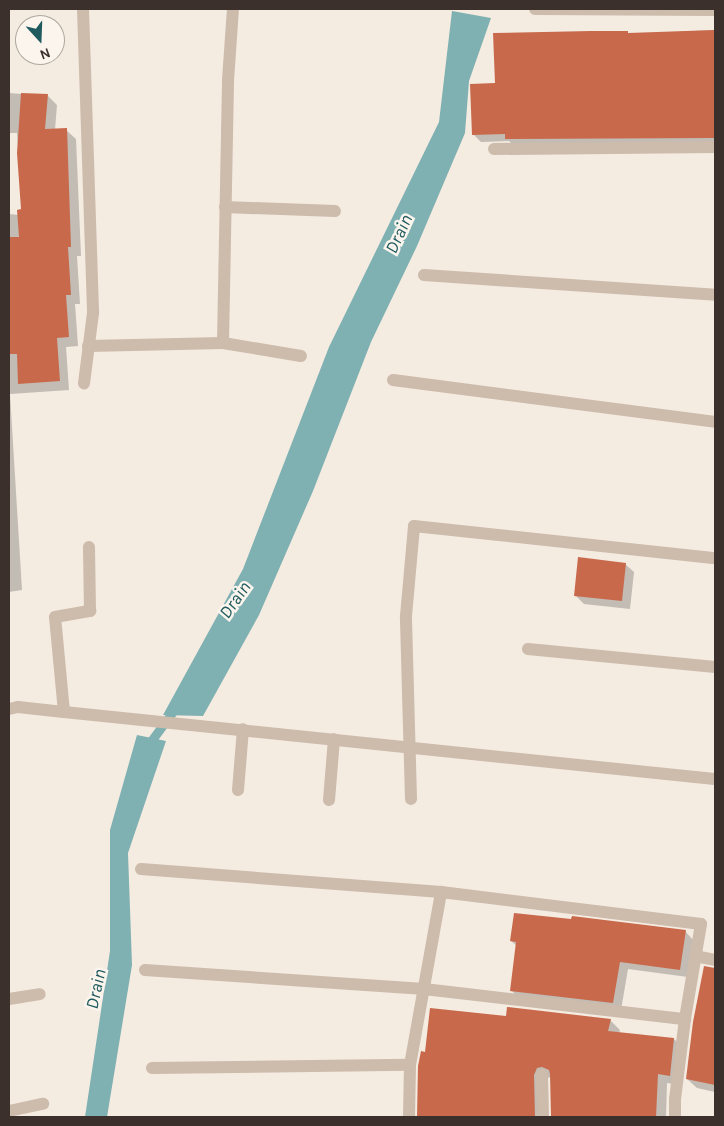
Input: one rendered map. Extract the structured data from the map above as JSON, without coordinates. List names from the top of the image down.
{
  "water": ["Drain"],
  "north": "bottom"
}
